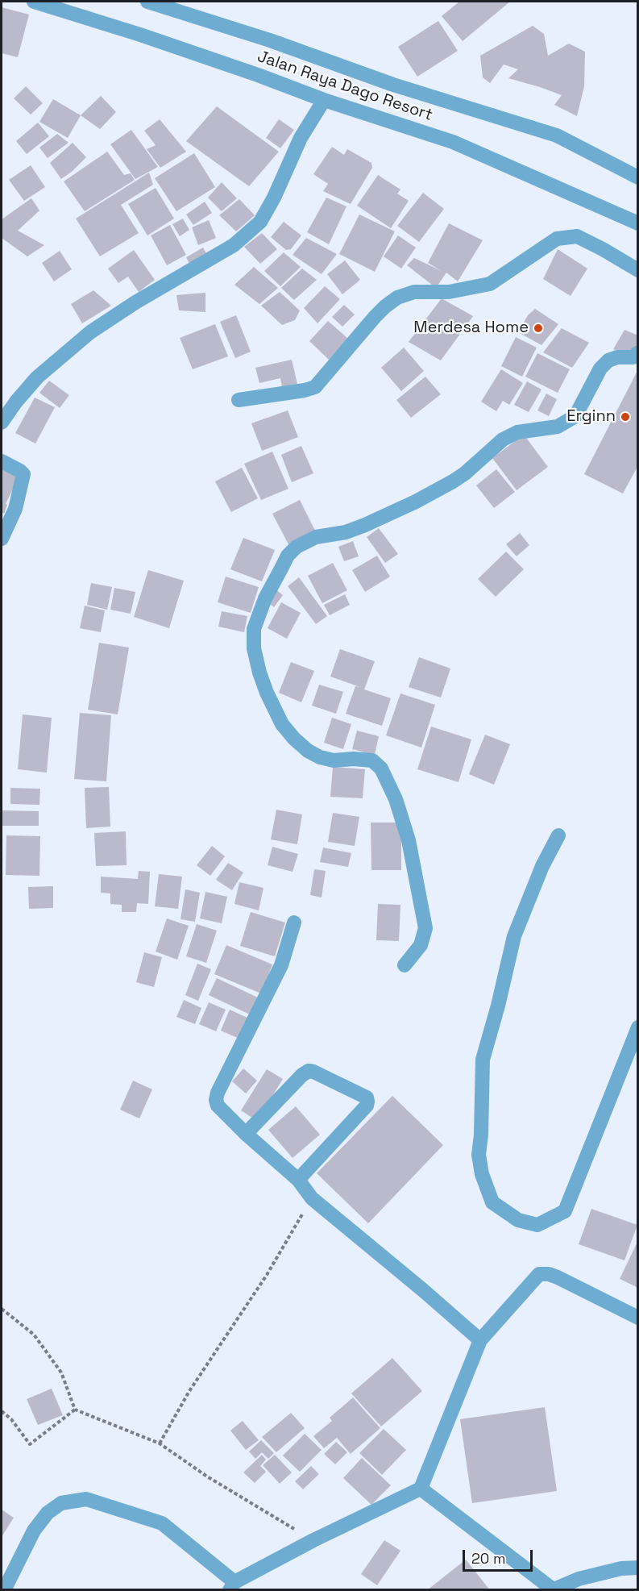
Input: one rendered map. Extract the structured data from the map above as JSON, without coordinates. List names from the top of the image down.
{
  "streets": {
    "street": ["Jalan Raya Dago Resort"]
  },
  "places": ["Merdesa Home", "Erginn"],
  "scale_bar": "20 m"
}
